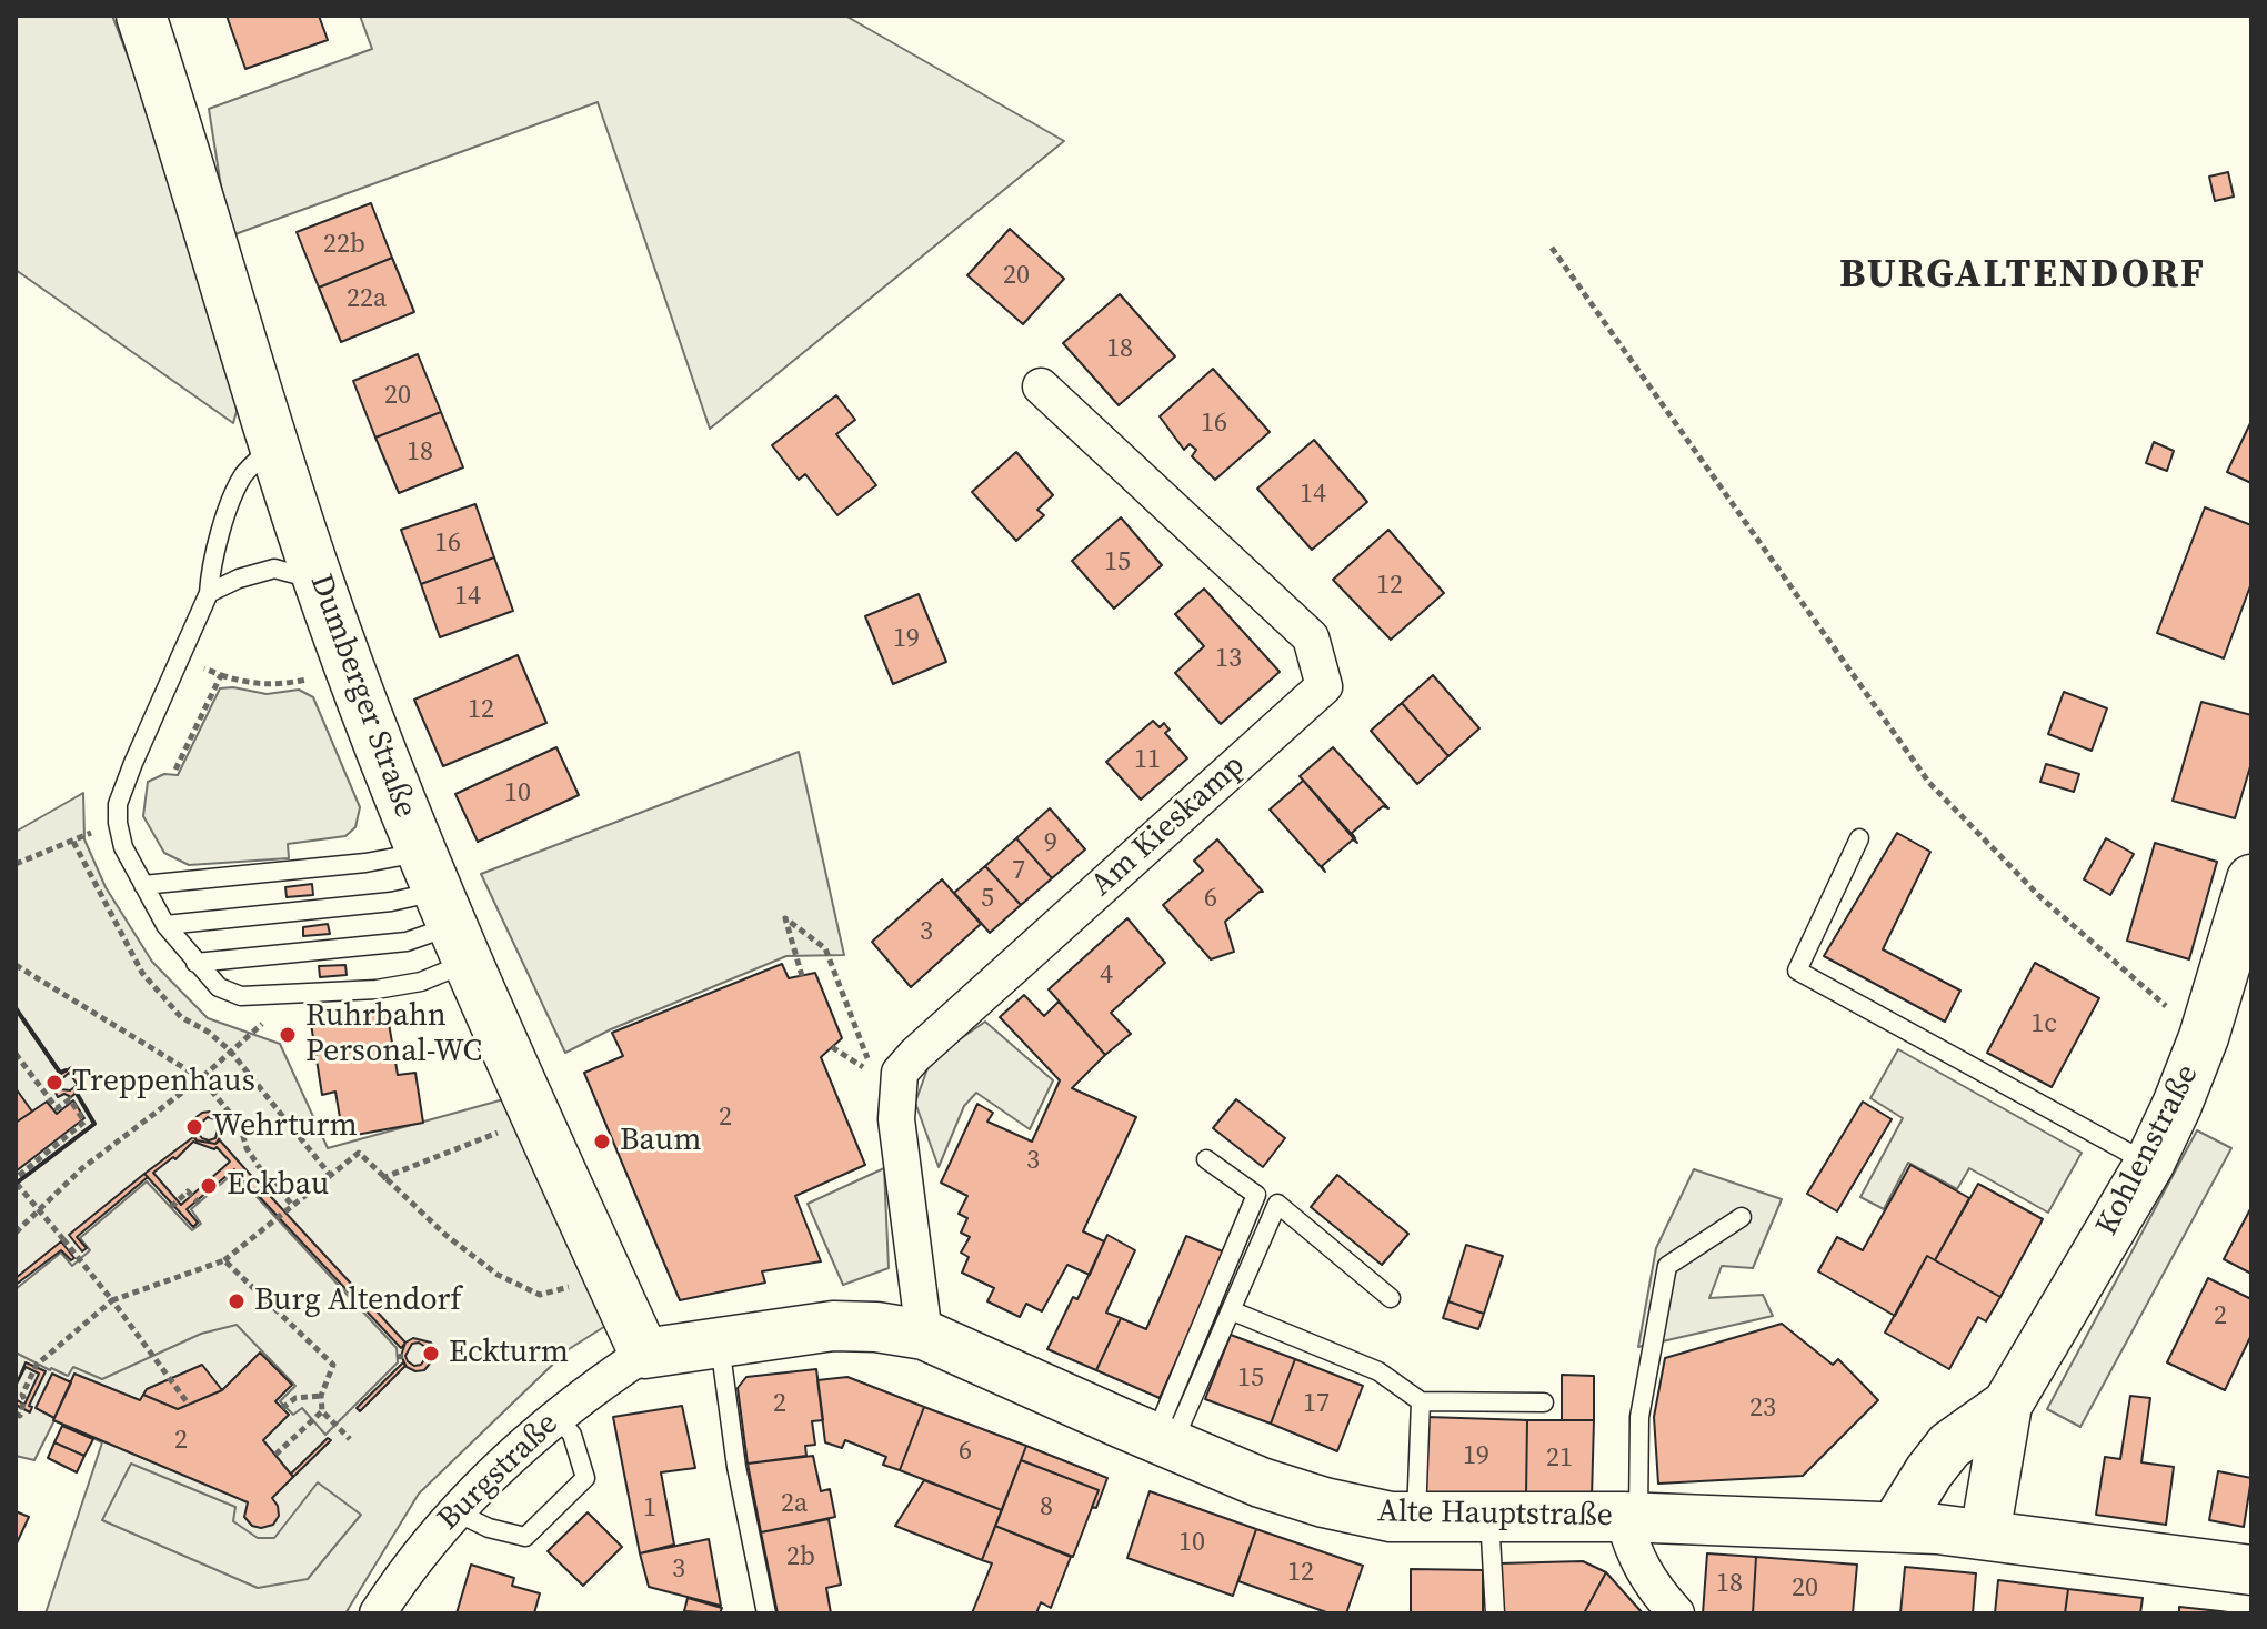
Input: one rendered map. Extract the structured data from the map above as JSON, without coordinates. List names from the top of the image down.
{
  "streets": {
    "main road": ["Dumberger Straße", "Kohlenstraße", "Alte Hauptstraße"],
    "street": ["Am Kieskamp", "Burgstraße"]
  },
  "crossings": [
    ["Dumberger Straße", "Burgstraße"],
    ["Dumberger Straße", "Alte Hauptstraße"],
    ["Am Kieskamp", "Alte Hauptstraße"],
    ["Kohlenstraße", "Alte Hauptstraße"],
    ["Burgstraße", "Alte Hauptstraße"]
  ],
  "districts": ["BURGALTENDORF"],
  "places": [
    "Ruhrbahn Personal-WC",
    "Treppenhaus",
    "Wehrturm",
    "Baum",
    "Eckbau",
    "Burg Altendorf",
    "Eckturm"
  ],
  "house_numbers": [
    "22b",
    "20",
    "22a",
    "18",
    "20",
    "16",
    "18",
    "14",
    "16",
    "15",
    "12",
    "14",
    "19",
    "13",
    "12",
    "11",
    "10",
    "9",
    "7",
    "5",
    "6",
    "3",
    "4",
    "1c",
    "2",
    "3",
    "2",
    "15",
    "2",
    "17",
    "23",
    "2",
    "6",
    "19",
    "21",
    "2a",
    "8",
    "1",
    "10",
    "2b",
    "3",
    "12",
    "18",
    "20"
  ]
}
